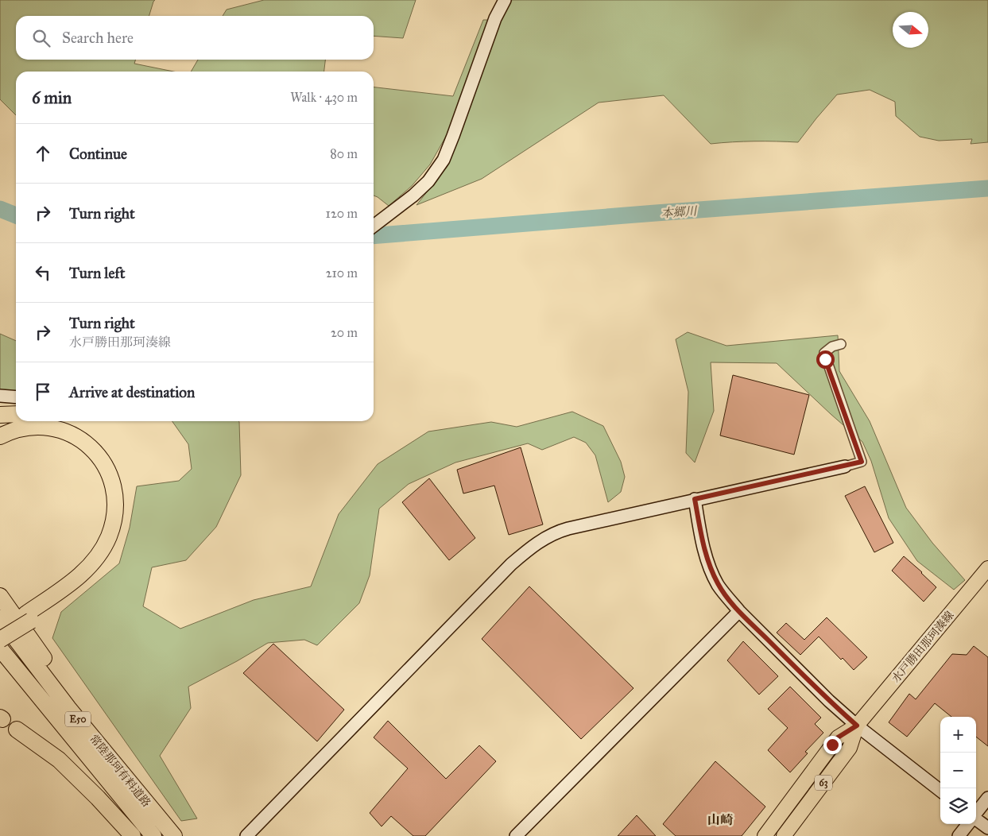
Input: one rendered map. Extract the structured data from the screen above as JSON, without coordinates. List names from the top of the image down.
{
  "streets": {
    "highway": ["E50", "常陸那珂有料道路"],
    "main road": ["水戸勝田那珂湊線", "63"]
  },
  "districts": ["山崎"],
  "water": ["本郷川"],
  "north": "right",
  "page": {
    "search": "Search here",
    "heading": ["6 min", "Walk · 430 m"],
    "list": [
      ["Continue", "80 m"],
      ["Turn right", "120 m"],
      ["Turn left", "210 m"],
      ["Turn right", "水戸勝田那珂湊線", "20 m"],
      "Arrive at destination"
    ],
    "map_buttons": ["+", "−"]
  }
}
